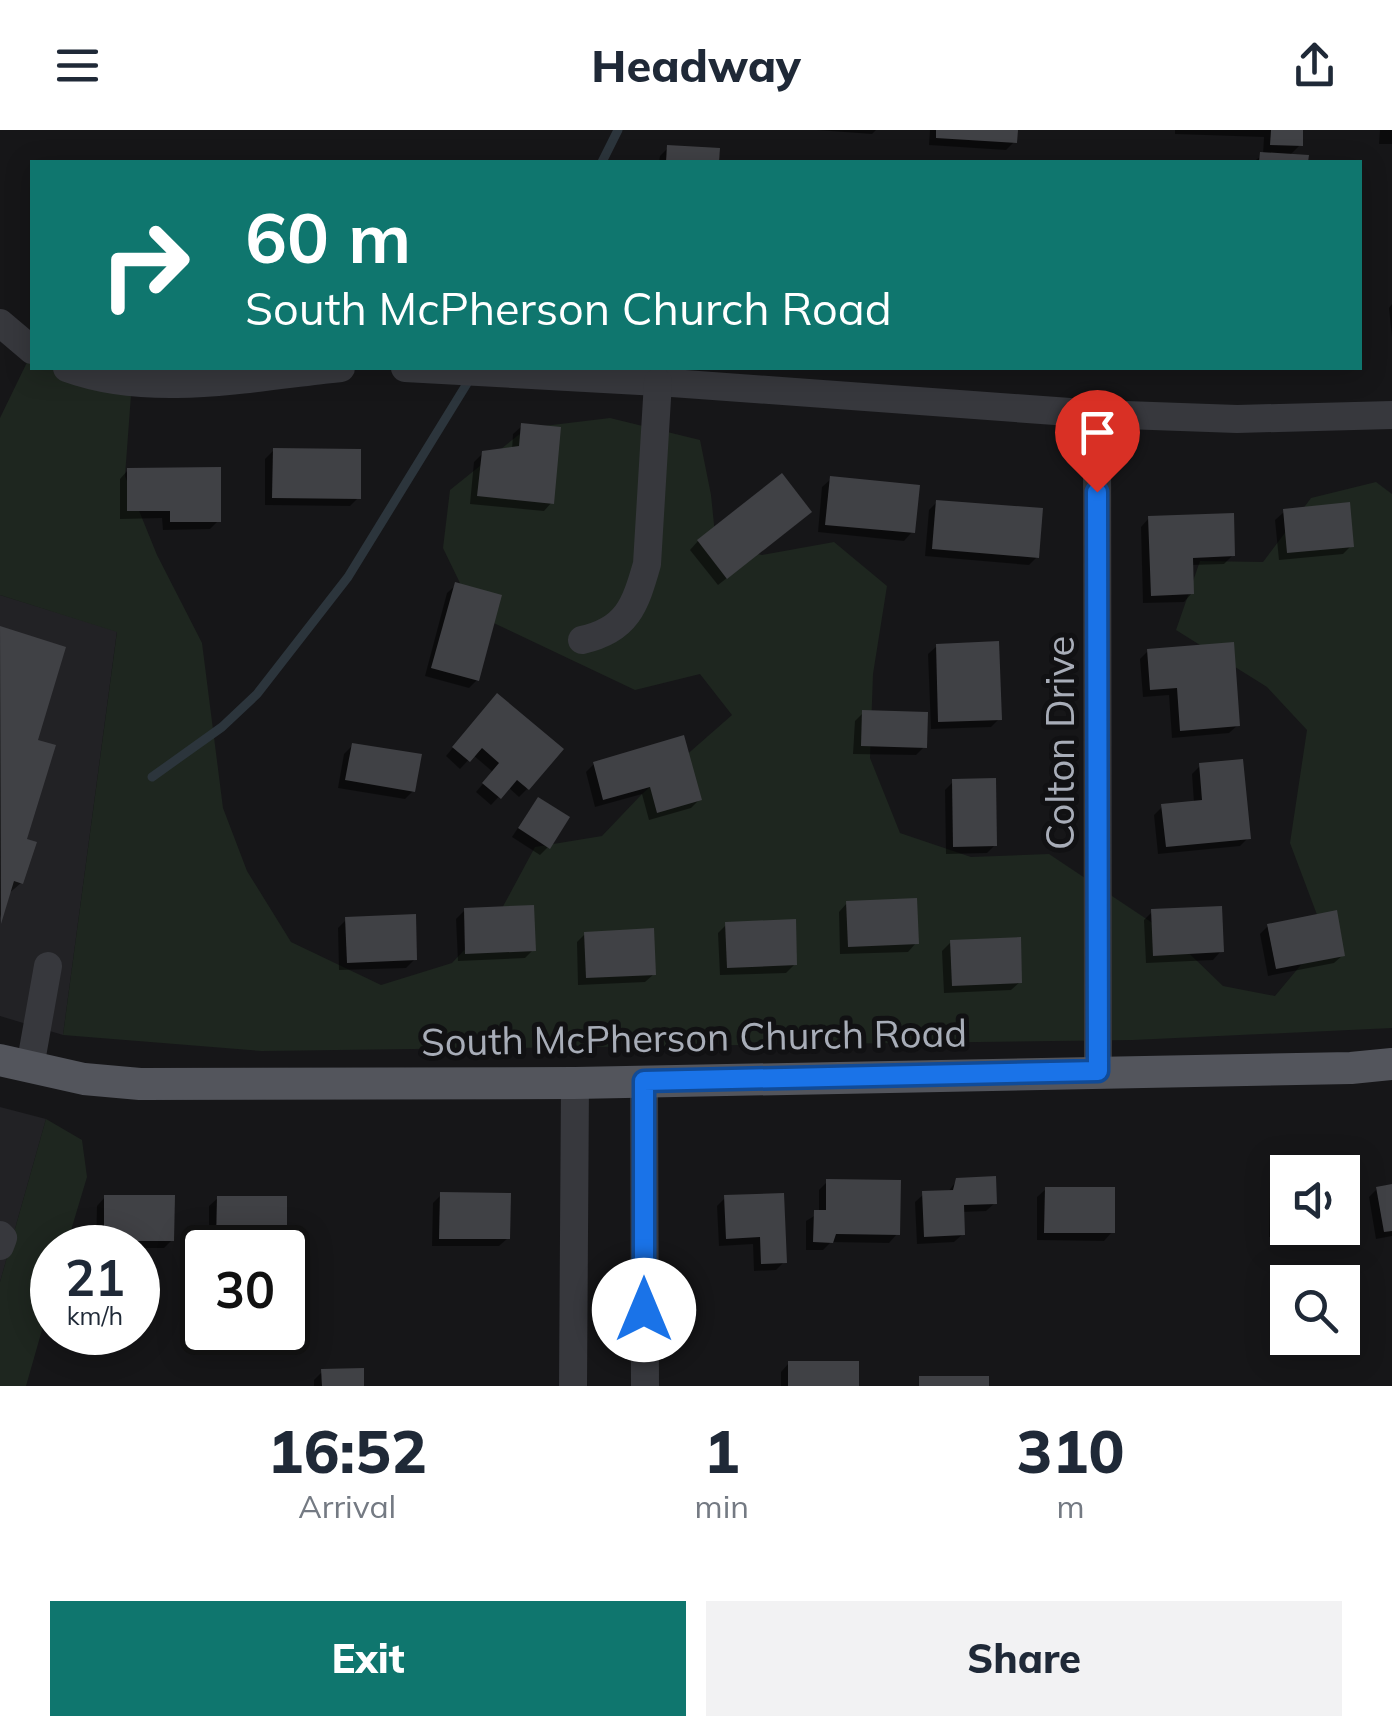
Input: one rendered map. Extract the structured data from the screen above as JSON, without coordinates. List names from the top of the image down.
{
  "streets": {
    "main road": ["South McPherson Church Road"],
    "street": ["Colton Drive"]
  },
  "crossings": [
    ["Colton Drive", "South McPherson Church Road"]
  ],
  "page": {
    "header": "Headway",
    "turn": ["60 m", "South McPherson Church Road"],
    "speed": "21 km/h",
    "limit": "30",
    "eta": [
      "16:52",
      "Arrival",
      "1",
      "min",
      "310",
      "m"
    ],
    "buttons": ["Exit", "Share"]
  }
}
